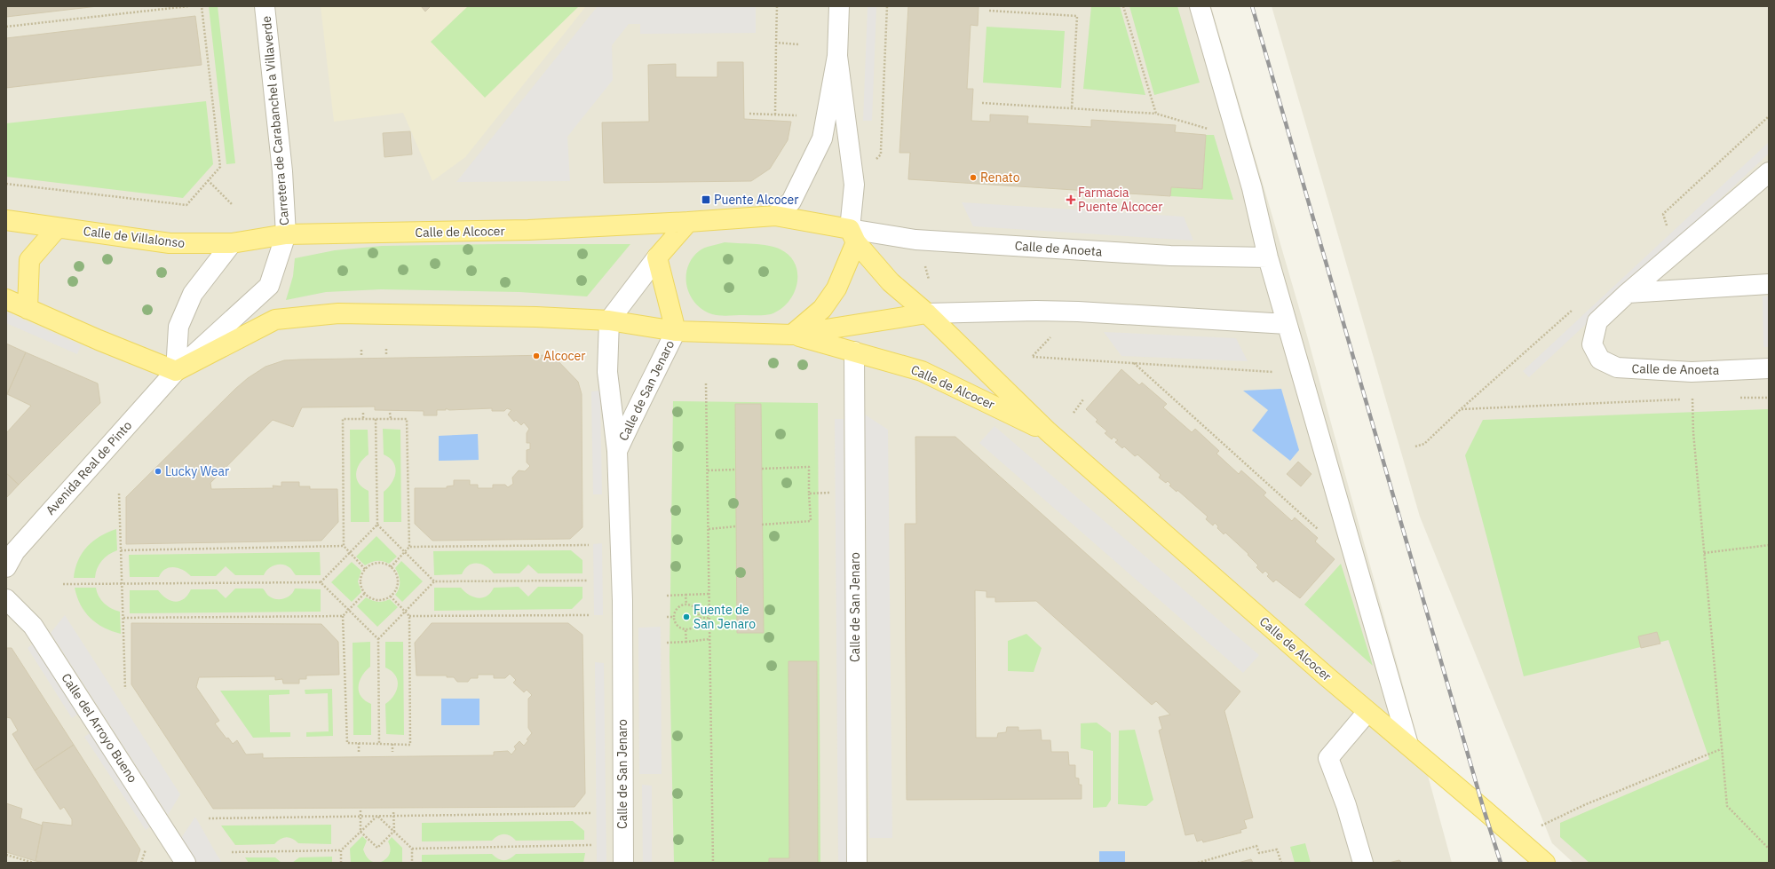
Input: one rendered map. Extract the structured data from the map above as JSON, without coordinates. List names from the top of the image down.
{
  "streets": {
    "main road": ["Calle de Alcocer", "Calle de Villalonso"],
    "street": [
      "Carretera de Carabanchel a Villaverde",
      "Calle de Anoeta",
      "Calle de San Jenaro",
      "Avenida Real de Pinto",
      "Calle del Arroyo Bueno"
    ]
  },
  "crossings": [
    ["Carretera de Carabanchel a Villaverde", "Calle de Alcocer"],
    ["Carretera de Carabanchel a Villaverde", "Avenida Real de Pinto"],
    ["Calle de Alcocer", "Calle de Villalonso"],
    ["Calle de Alcocer", "Calle de Anoeta"],
    ["Calle de Alcocer", "Calle de San Jenaro"],
    ["Calle de Alcocer", "Avenida Real de Pinto"]
  ],
  "places": {
    "other": [
      "Renato",
      "Alcocer",
      "Lucky Wear",
      "Fuente de San Jenaro"
    ],
    "transit": ["Puente Alcocer"],
    "health": ["Farmacia Puente Alcocer"]
  }
}
